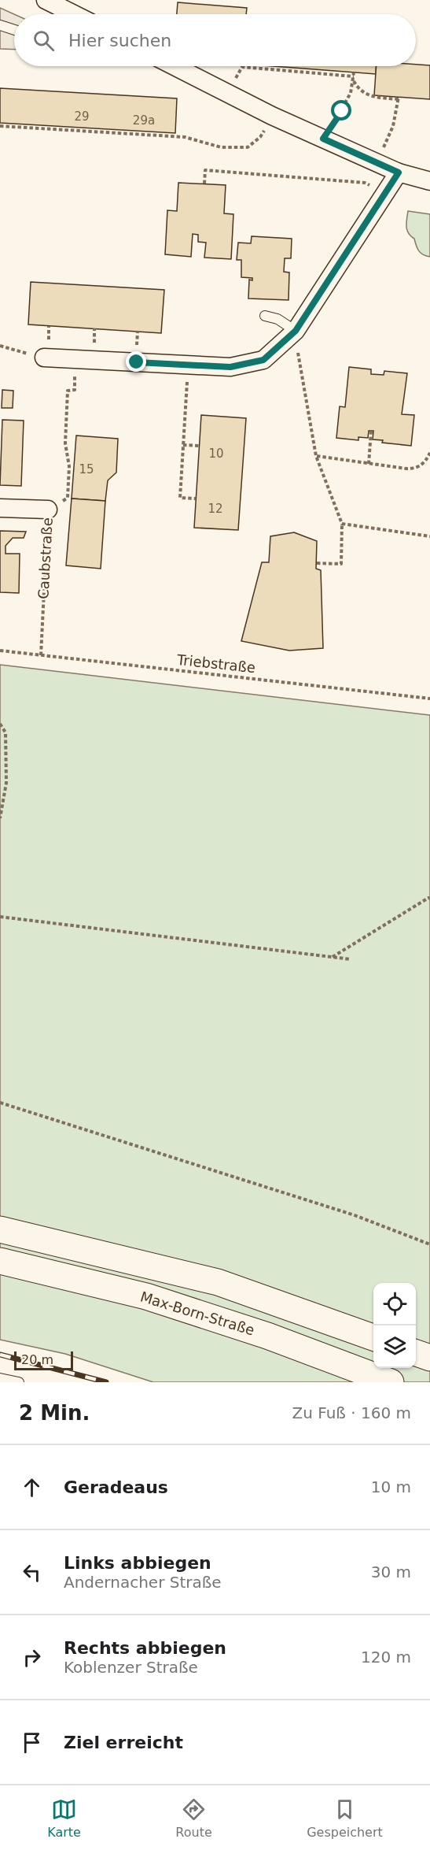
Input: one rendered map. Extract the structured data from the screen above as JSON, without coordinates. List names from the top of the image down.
{
  "streets": {
    "main road": ["Max-Born-Straße"],
    "street": ["Caubstraße"],
    "path": ["Triebstraße"]
  },
  "crossings": [
    ["Caubstraße", "Triebstraße"]
  ],
  "house_numbers": [
    "29",
    "29a",
    "10",
    "15",
    "12"
  ],
  "scale_bar": "20 m",
  "page": {
    "search": "Hier suchen",
    "scale": "20 m",
    "heading": ["2 Min.", "Zu Fuß · 160 m"],
    "list": [
      ["Geradeaus", "10 m"],
      ["Links abbiegen", "Andernacher Straße", "30 m"],
      ["Rechts abbiegen", "Koblenzer Straße", "120 m"],
      "Ziel erreicht"
    ],
    "nav": ["Karte", "Route", "Gespeichert"]
  }
}
